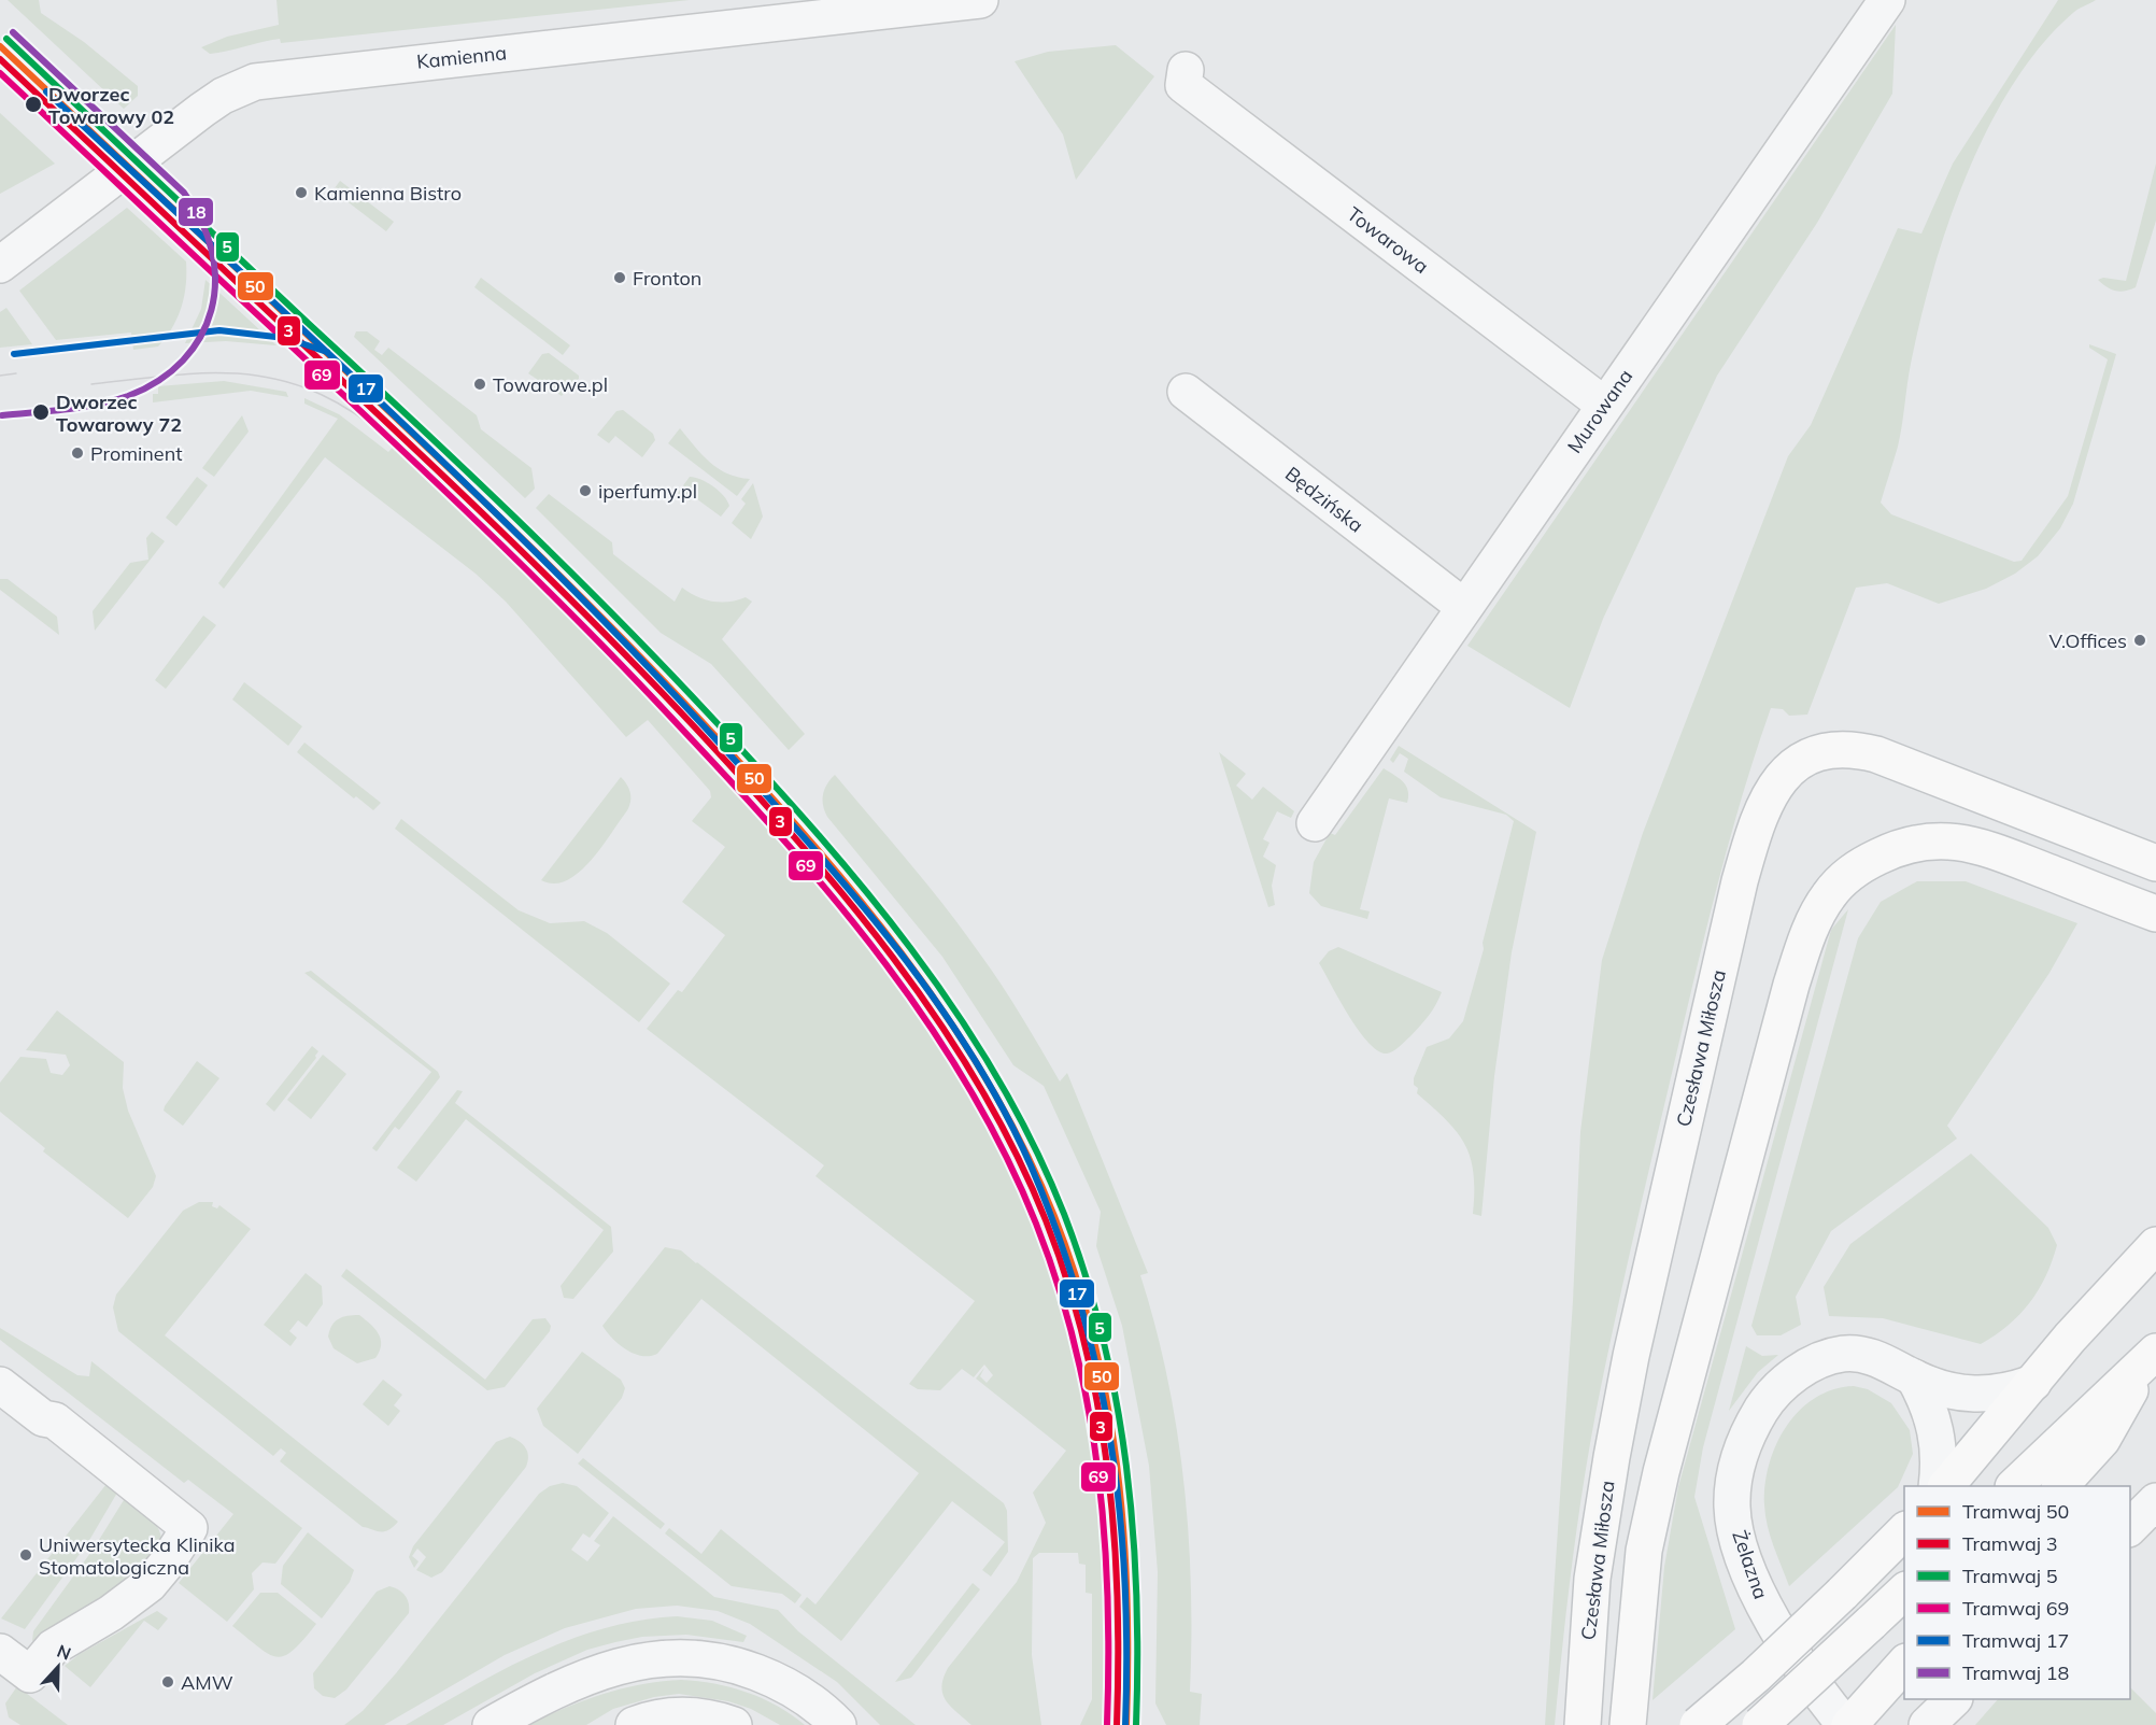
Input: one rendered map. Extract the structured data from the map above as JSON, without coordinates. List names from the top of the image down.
{
  "streets": {
    "main road": ["Czesława Miłosza"],
    "street": [
      "Kamienna",
      "Towarowa",
      "Murowana",
      "Będzińska",
      "Żelazna"
    ]
  },
  "crossings": [
    ["Towarowa", "Murowana"],
    ["Murowana", "Będzińska"]
  ],
  "places": [
    "Dworzec Towarowy 02",
    "Kamienna Bistro",
    "Fronton",
    "Towarowe.pl",
    "Dworzec Towarowy 72",
    "Prominent",
    "iperfumy.pl",
    "V.Offices",
    "Uniwersytecka Klinika Stomatologiczna",
    "AMW"
  ],
  "lines": [
    "tram line 18",
    "tram line 5",
    "tram line 50",
    "tram line 3",
    "tram line 69",
    "tram line 17"
  ],
  "legend": [
    "Tramwaj 50",
    "Tramwaj 3",
    "Tramwaj 5",
    "Tramwaj 69",
    "Tramwaj 17",
    "Tramwaj 18"
  ],
  "north": "top"
}
